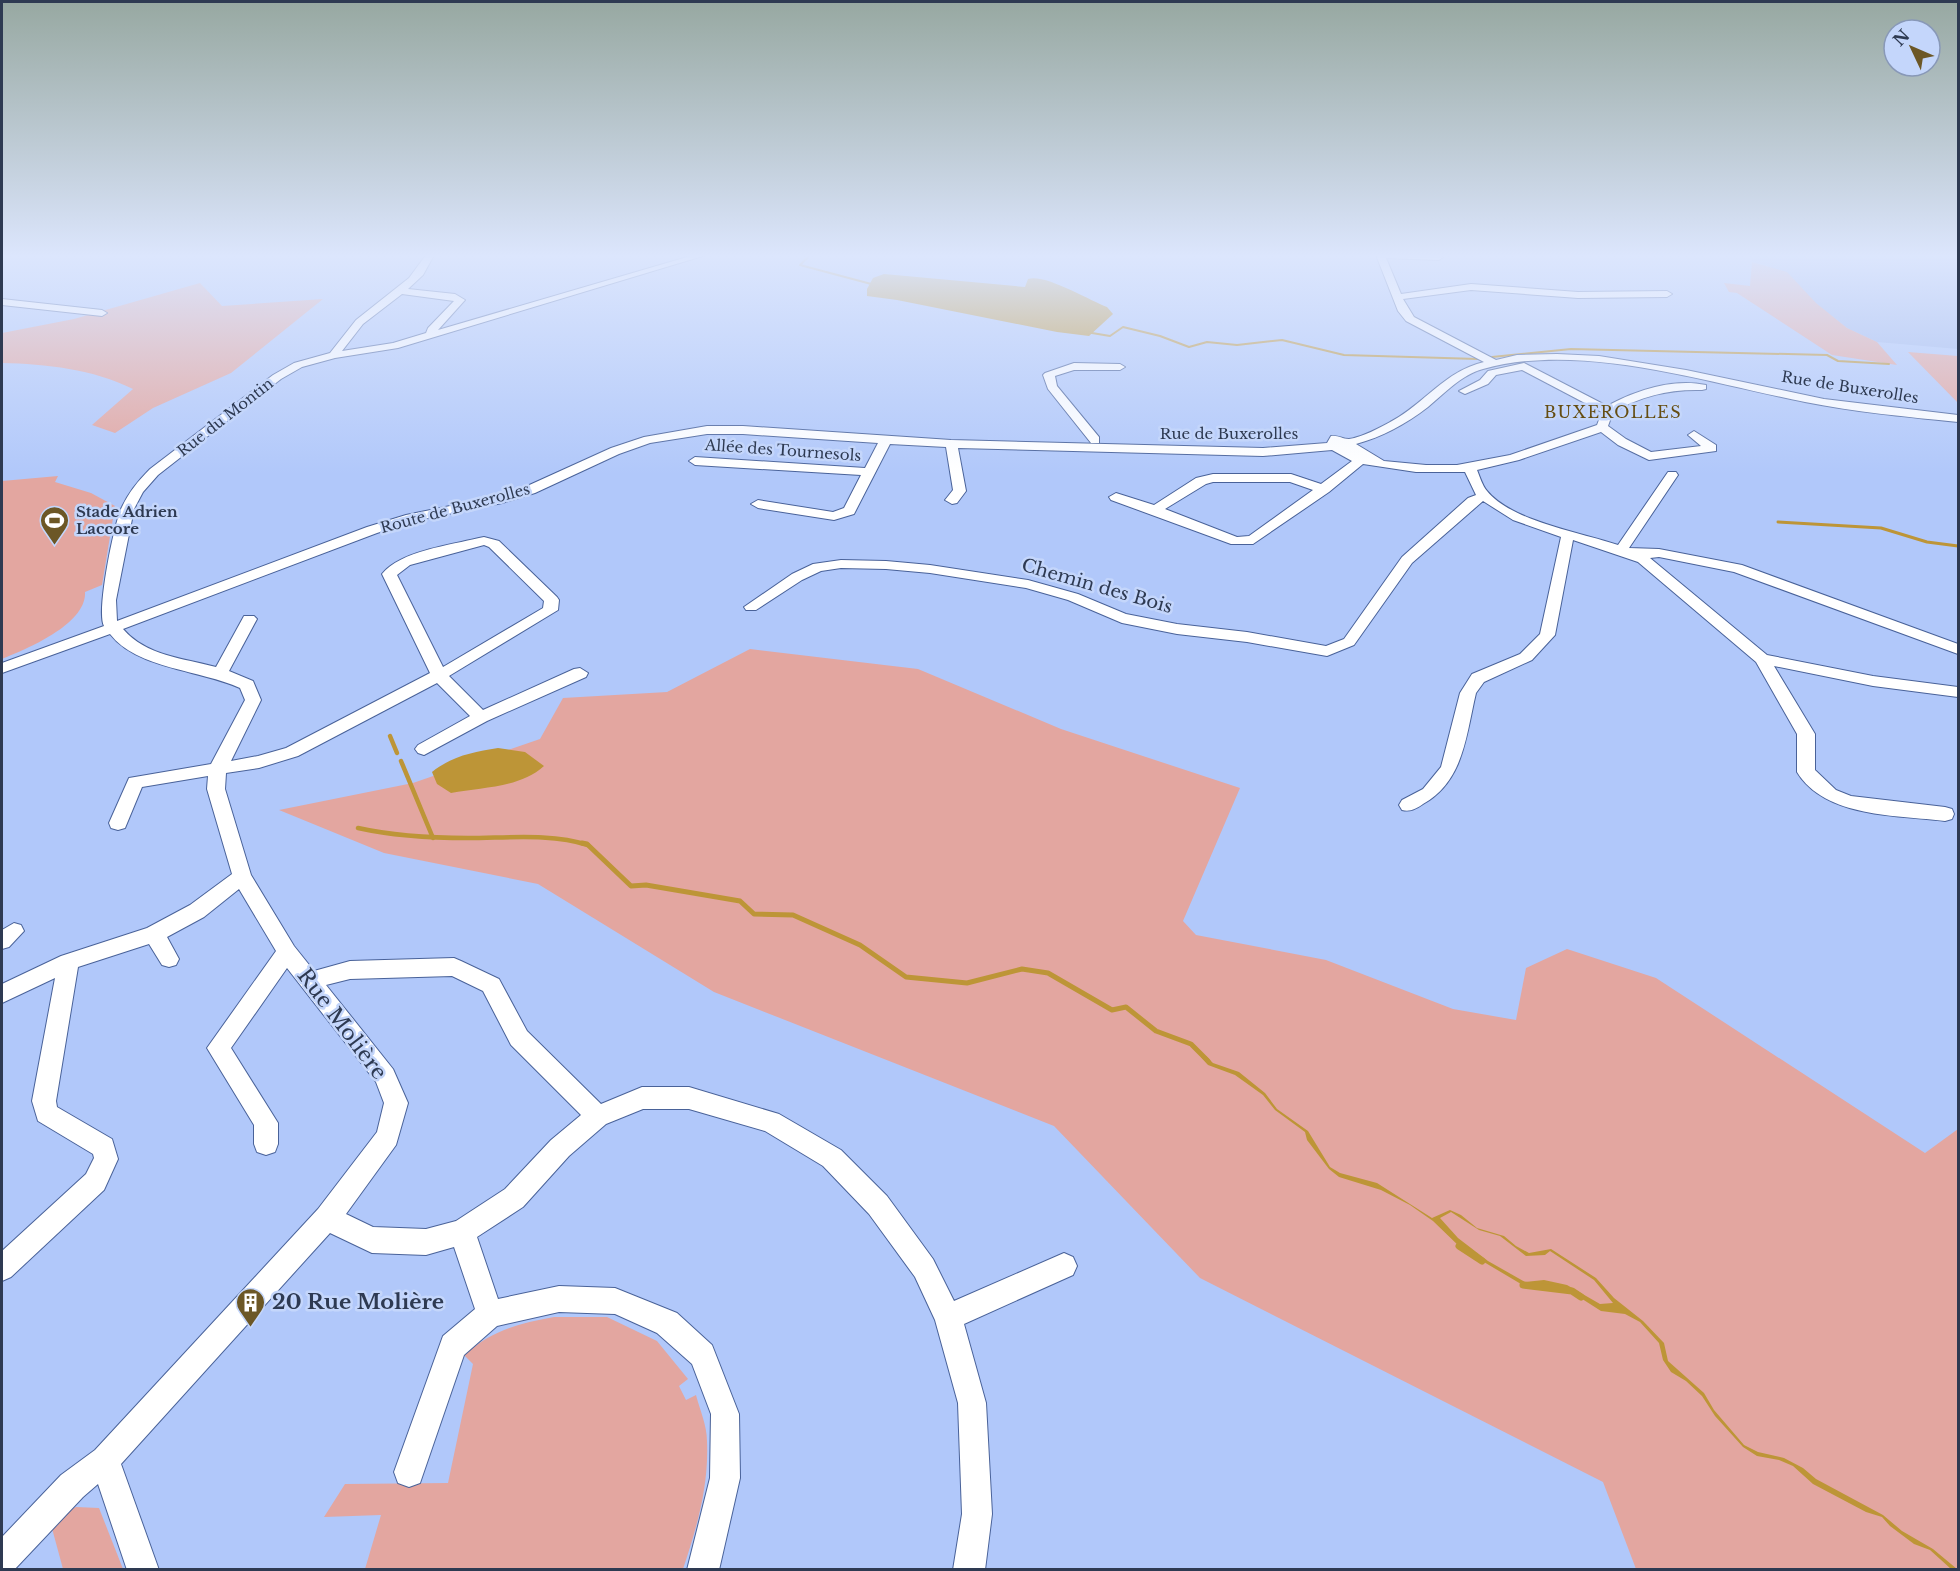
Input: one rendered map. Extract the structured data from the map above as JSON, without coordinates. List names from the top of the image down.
{
  "streets": {
    "street": [
      "Rue de Buxerolles",
      "Rue du Montin",
      "Allée des Tournesols",
      "Route de Buxerolles",
      "Chemin des Bois",
      "Rue Molière"
    ]
  },
  "crossings": [
    ["Rue de Buxerolles", "Route de Buxerolles"],
    ["Rue du Montin", "Route de Buxerolles"],
    ["Rue du Montin", "Rue Molière"],
    ["Route de Buxerolles", "Rue Molière"]
  ],
  "districts": ["BUXEROLLES"],
  "places": {
    "sports": ["Stade Adrien Laccore"],
    "building": ["20 Rue Molière"]
  },
  "north": "top left"
}
